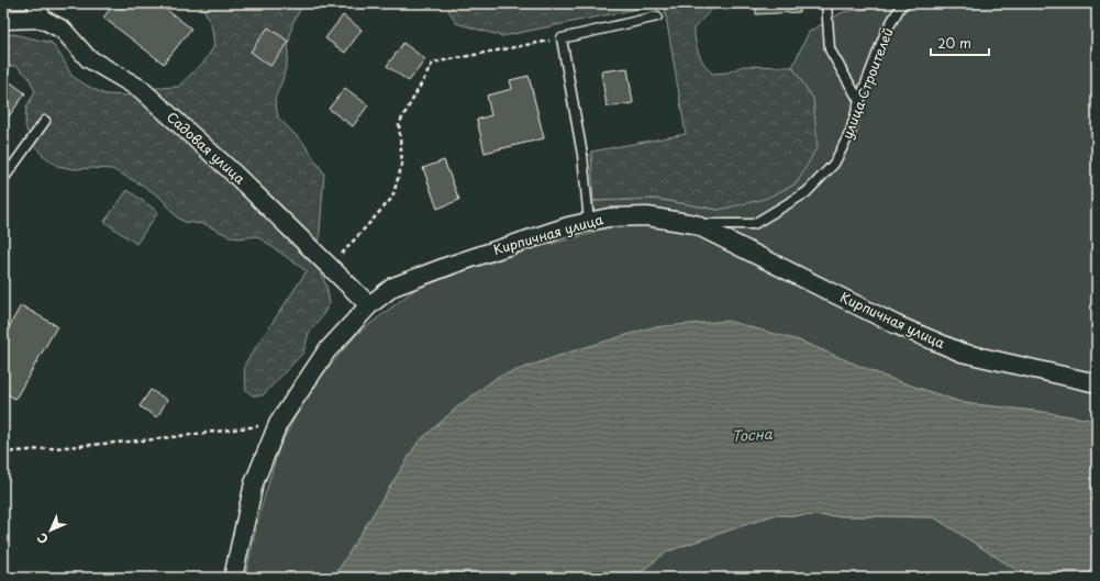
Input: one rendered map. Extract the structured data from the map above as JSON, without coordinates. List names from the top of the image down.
{
  "streets": {
    "street": ["Садовая улица", "Кирпичная улица"],
    "lane": ["улица Строителей"]
  },
  "crossings": [
    ["улица Строителей", "Кирпичная улица"],
    ["Садовая улица", "Кирпичная улица"]
  ],
  "water": ["Тосна"],
  "scale_bar": "20 m",
  "north": "bottom left"
}
